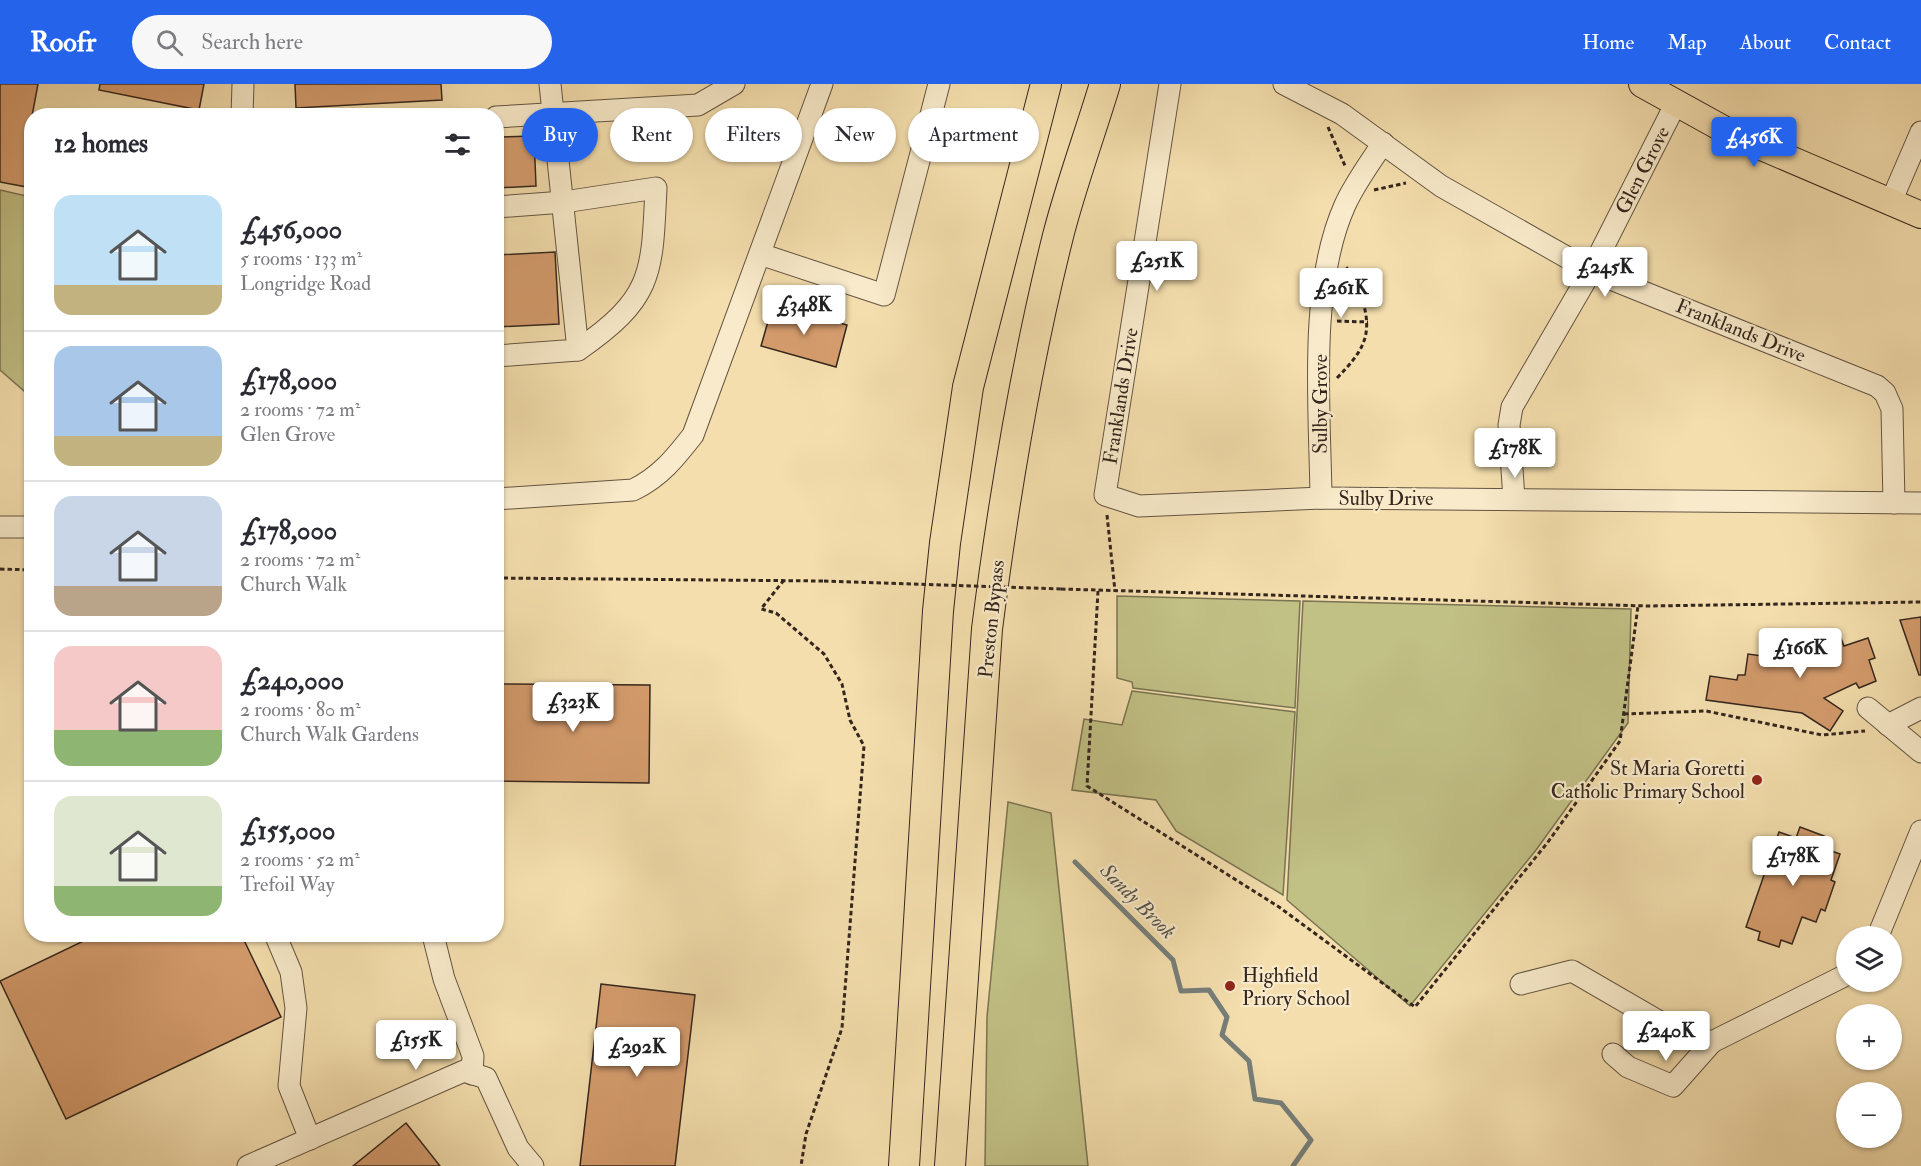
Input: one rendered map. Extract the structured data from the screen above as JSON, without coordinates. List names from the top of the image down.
{
  "streets": {
    "highway": ["Preston Bypass"],
    "street": [
      "Glen Grove",
      "Franklands Drive",
      "Sulby Grove",
      "Sulby Drive"
    ]
  },
  "crossings": [
    ["Glen Grove", "Franklands Drive"],
    ["Glen Grove", "Sulby Drive"],
    ["Franklands Drive", "Sulby Grove"],
    ["Franklands Drive", "Sulby Drive"],
    ["Sulby Grove", "Sulby Drive"]
  ],
  "water": ["Sandy Brook"],
  "places": ["St Maria Goretti Catholic Primary School", "Highfield Priory School"],
  "page": {
    "header": "Roofr",
    "search": "Search here",
    "nav": [
      "Home",
      "Map",
      "About",
      "Contact"
    ],
    "chip": [
      "Buy",
      "Rent",
      "Filters",
      "New",
      "Apartment"
    ],
    "heading": "12 homes",
    "price": [
      "£456K",
      "£251K",
      "£245K",
      "£261K",
      "£348K",
      "£178K",
      "£166K",
      "£323K",
      "£178K",
      "£240K",
      "£155K",
      "£292K"
    ],
    "list": [
      {
        "name": "£456,000",
        "note": "5 rooms · 133 m² · Longridge Road"
      },
      {
        "name": "£178,000",
        "note": "2 rooms · 72 m² · Glen Grove"
      },
      {
        "name": "£178,000",
        "note": "2 rooms · 72 m² · Church Walk"
      },
      {
        "name": "£240,000",
        "note": "2 rooms · 80 m² · Church Walk Gardens"
      },
      {
        "name": "£155,000",
        "note": "2 rooms · 52 m² · Trefoil Way"
      }
    ],
    "map_buttons": ["+", "−"]
  }
}
